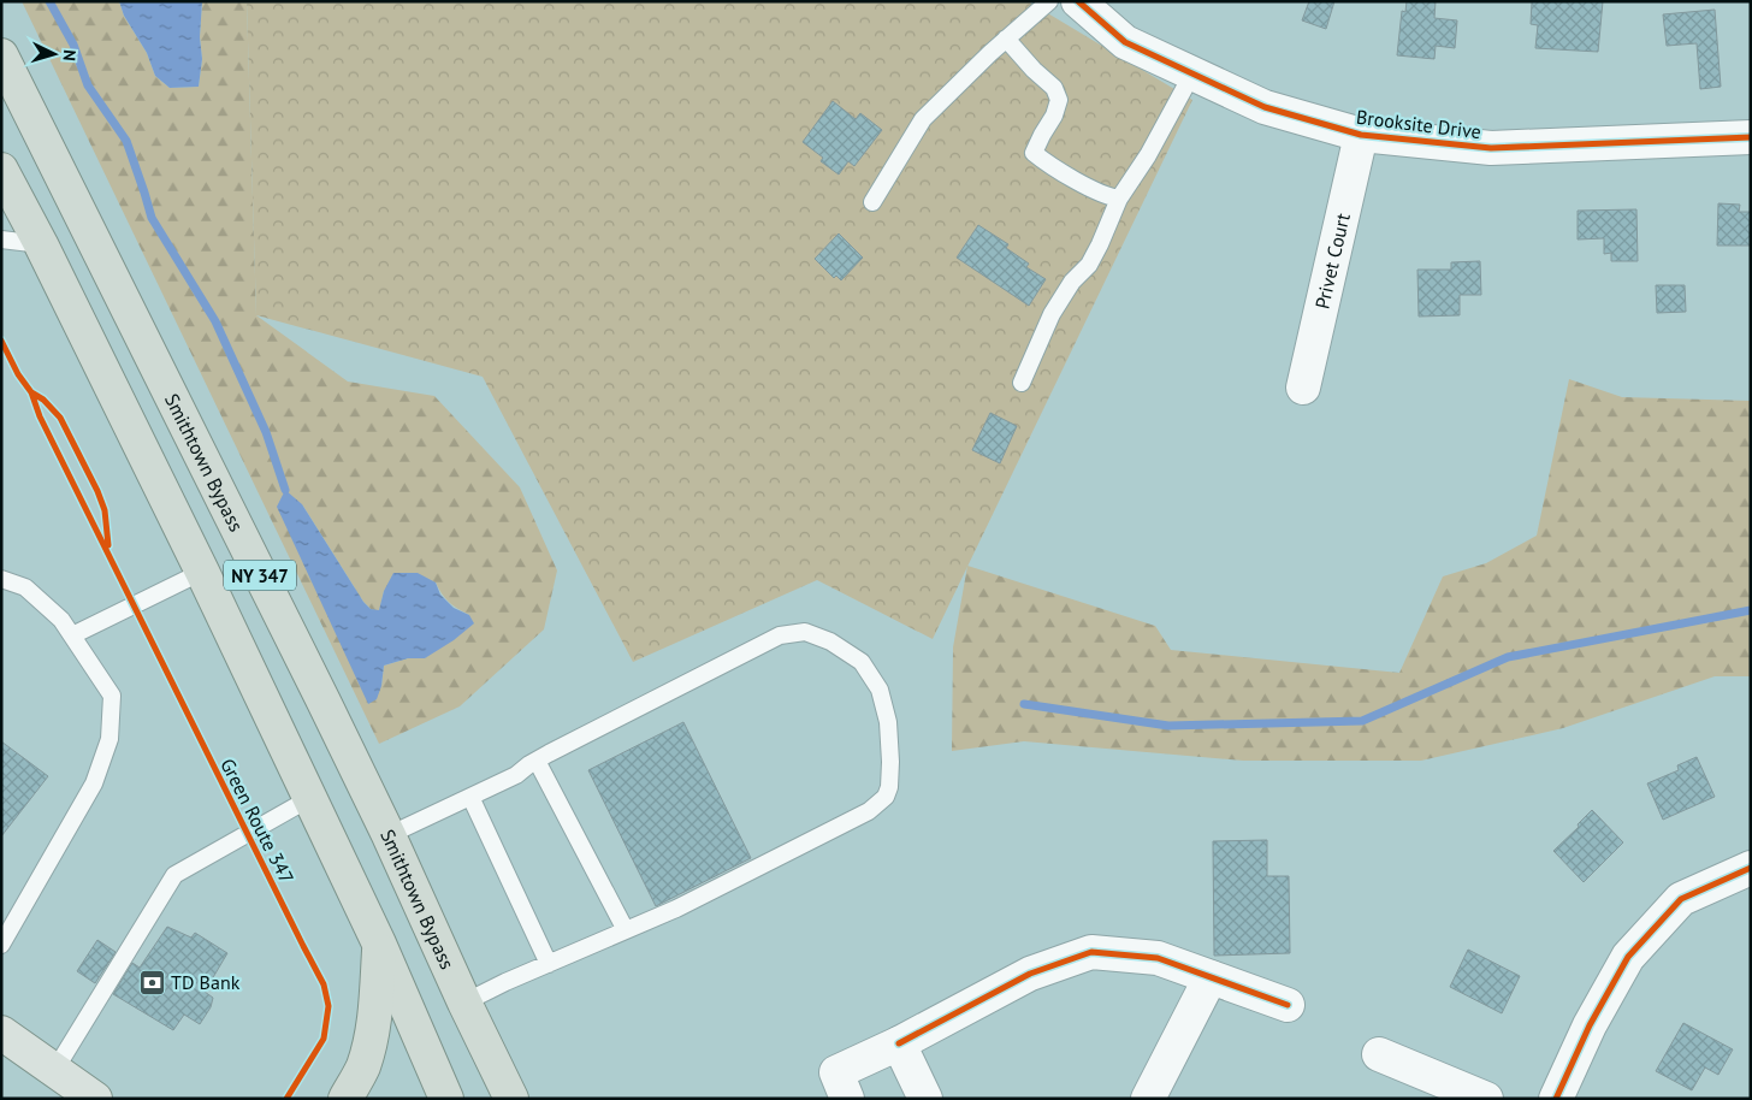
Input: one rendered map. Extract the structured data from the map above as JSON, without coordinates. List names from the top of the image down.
{
  "streets": {
    "highway": ["Smithtown Bypass", "NY 347"],
    "street": ["Brooksite Drive", "Privet Court"],
    "cycle path": ["Green Route 347"]
  },
  "crossings": [
    ["Brooksite Drive", "Privet Court"]
  ],
  "places": {
    "bank": ["TD Bank"]
  },
  "north": "right"
}
